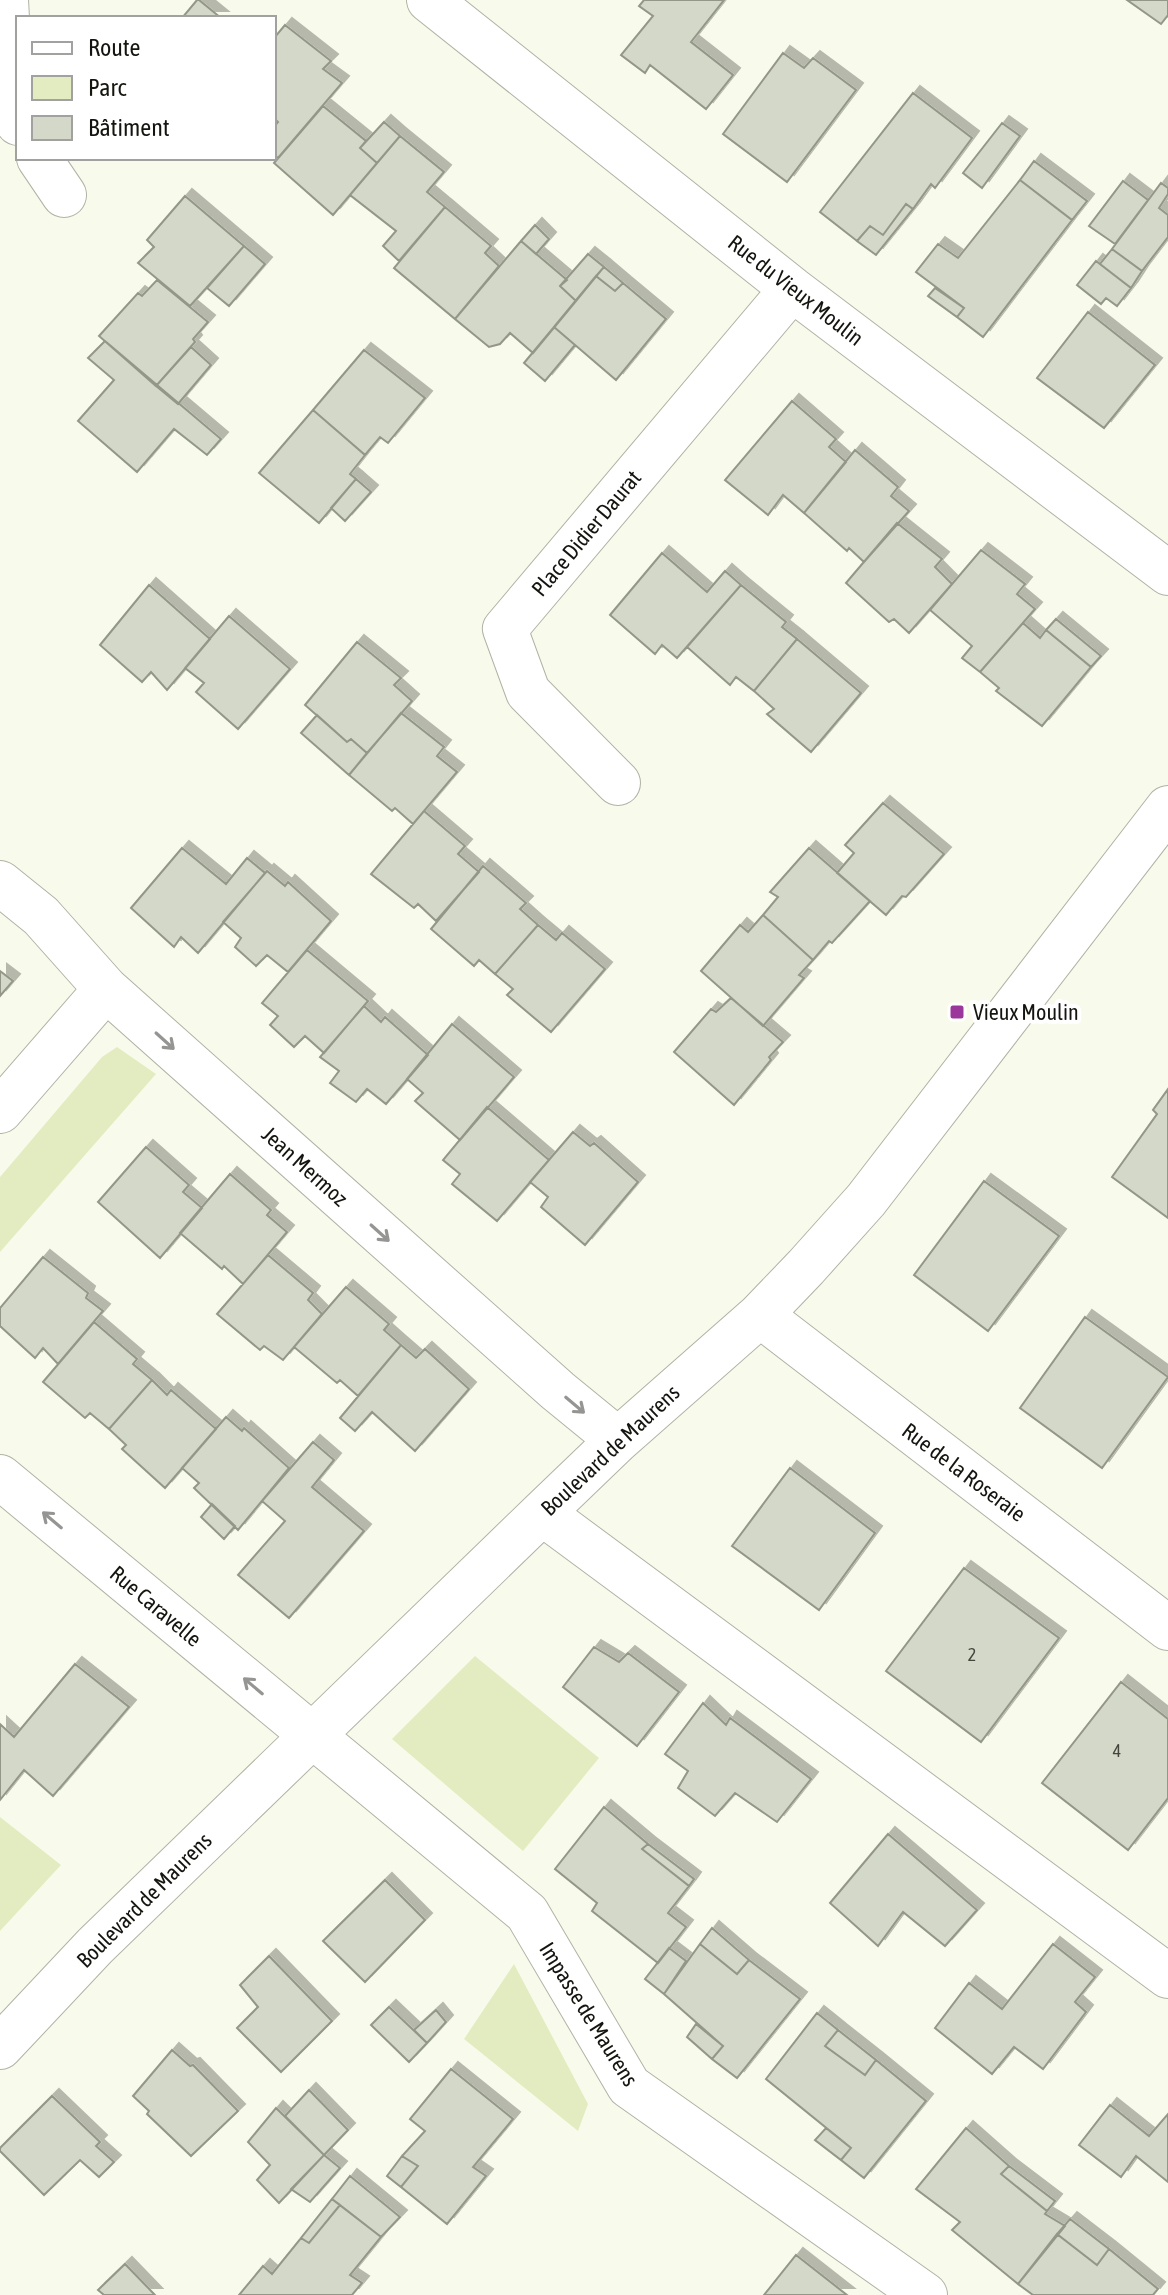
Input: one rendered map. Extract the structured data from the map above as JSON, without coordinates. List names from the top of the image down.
{
  "streets": {
    "street": [
      "Rue du Vieux Moulin",
      "Place Didier Daurat",
      "Jean Mermoz",
      "Boulevard de Maurens",
      "Rue de la Roseraie",
      "Rue Caravelle",
      "Impasse de Maurens"
    ]
  },
  "crossings": [
    ["Rue du Vieux Moulin", "Place Didier Daurat"],
    ["Jean Mermoz", "Boulevard de Maurens"],
    ["Boulevard de Maurens", "Rue de la Roseraie"],
    ["Boulevard de Maurens", "Rue Caravelle"],
    ["Boulevard de Maurens", "Impasse de Maurens"],
    ["Rue Caravelle", "Impasse de Maurens"]
  ],
  "one_way": ["Jean Mermoz", "Rue Caravelle"],
  "places": {
    "transit": ["Vieux Moulin"]
  },
  "house_numbers": ["2", "4"],
  "legend": ["Route", "Parc", "Bâtiment"]
}
